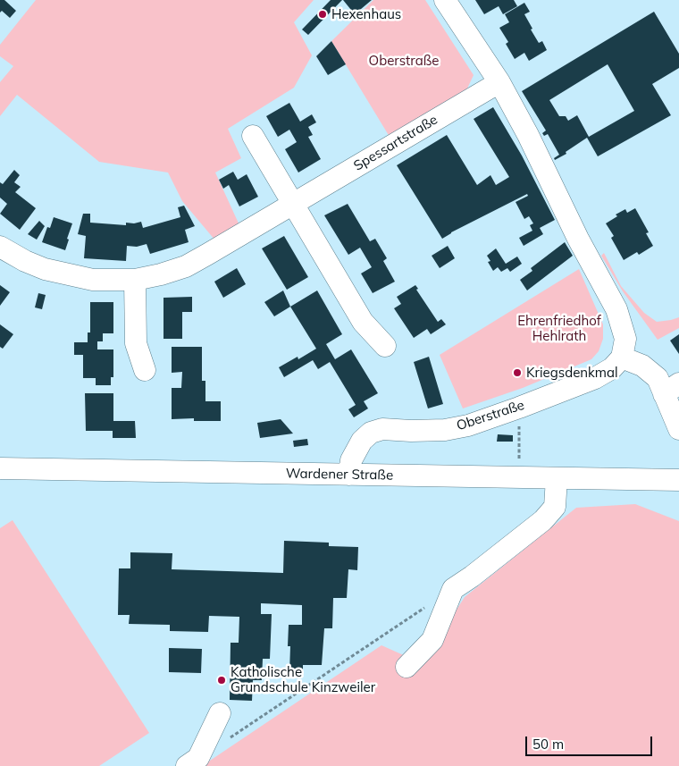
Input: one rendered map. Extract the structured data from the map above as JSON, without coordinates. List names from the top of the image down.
{
  "streets": {
    "street": ["Spessartstraße", "Oberstraße", "Wardener Straße"]
  },
  "crossings": [
    ["Oberstraße", "Wardener Straße"]
  ],
  "parks": ["Oberstraße", "Ehrenfriedhof Hehlrath"],
  "places": ["Hexenhaus", "Kriegsdenkmal", "Katholische Grundschule Kinzweiler"],
  "scale_bar": "50 m"
}
